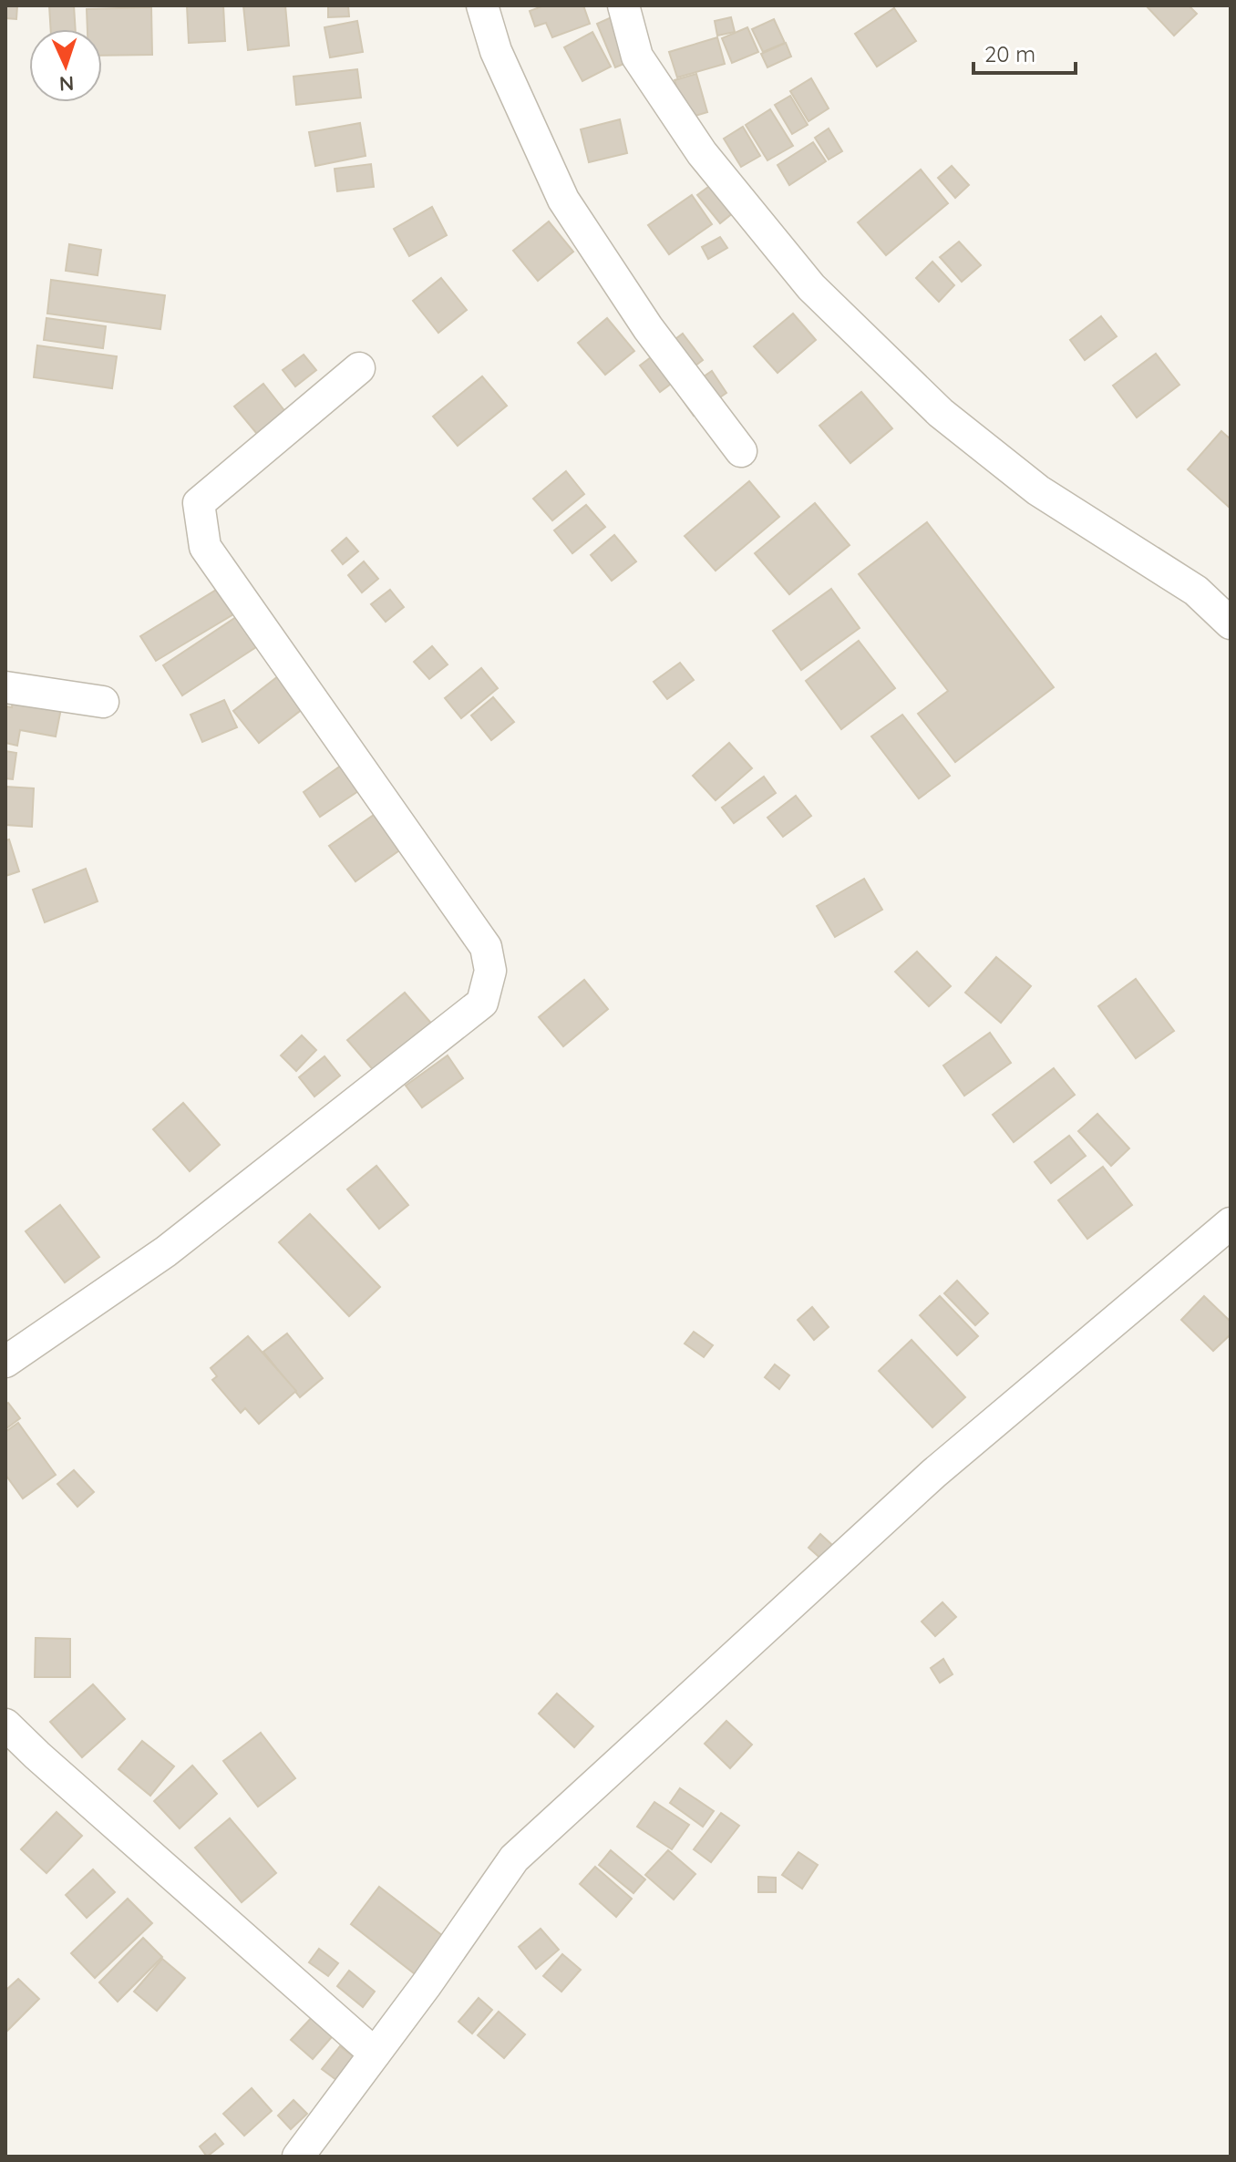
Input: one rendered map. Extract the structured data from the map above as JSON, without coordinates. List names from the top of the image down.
{
  "scale_bar": "20 m",
  "north": "bottom"
}
